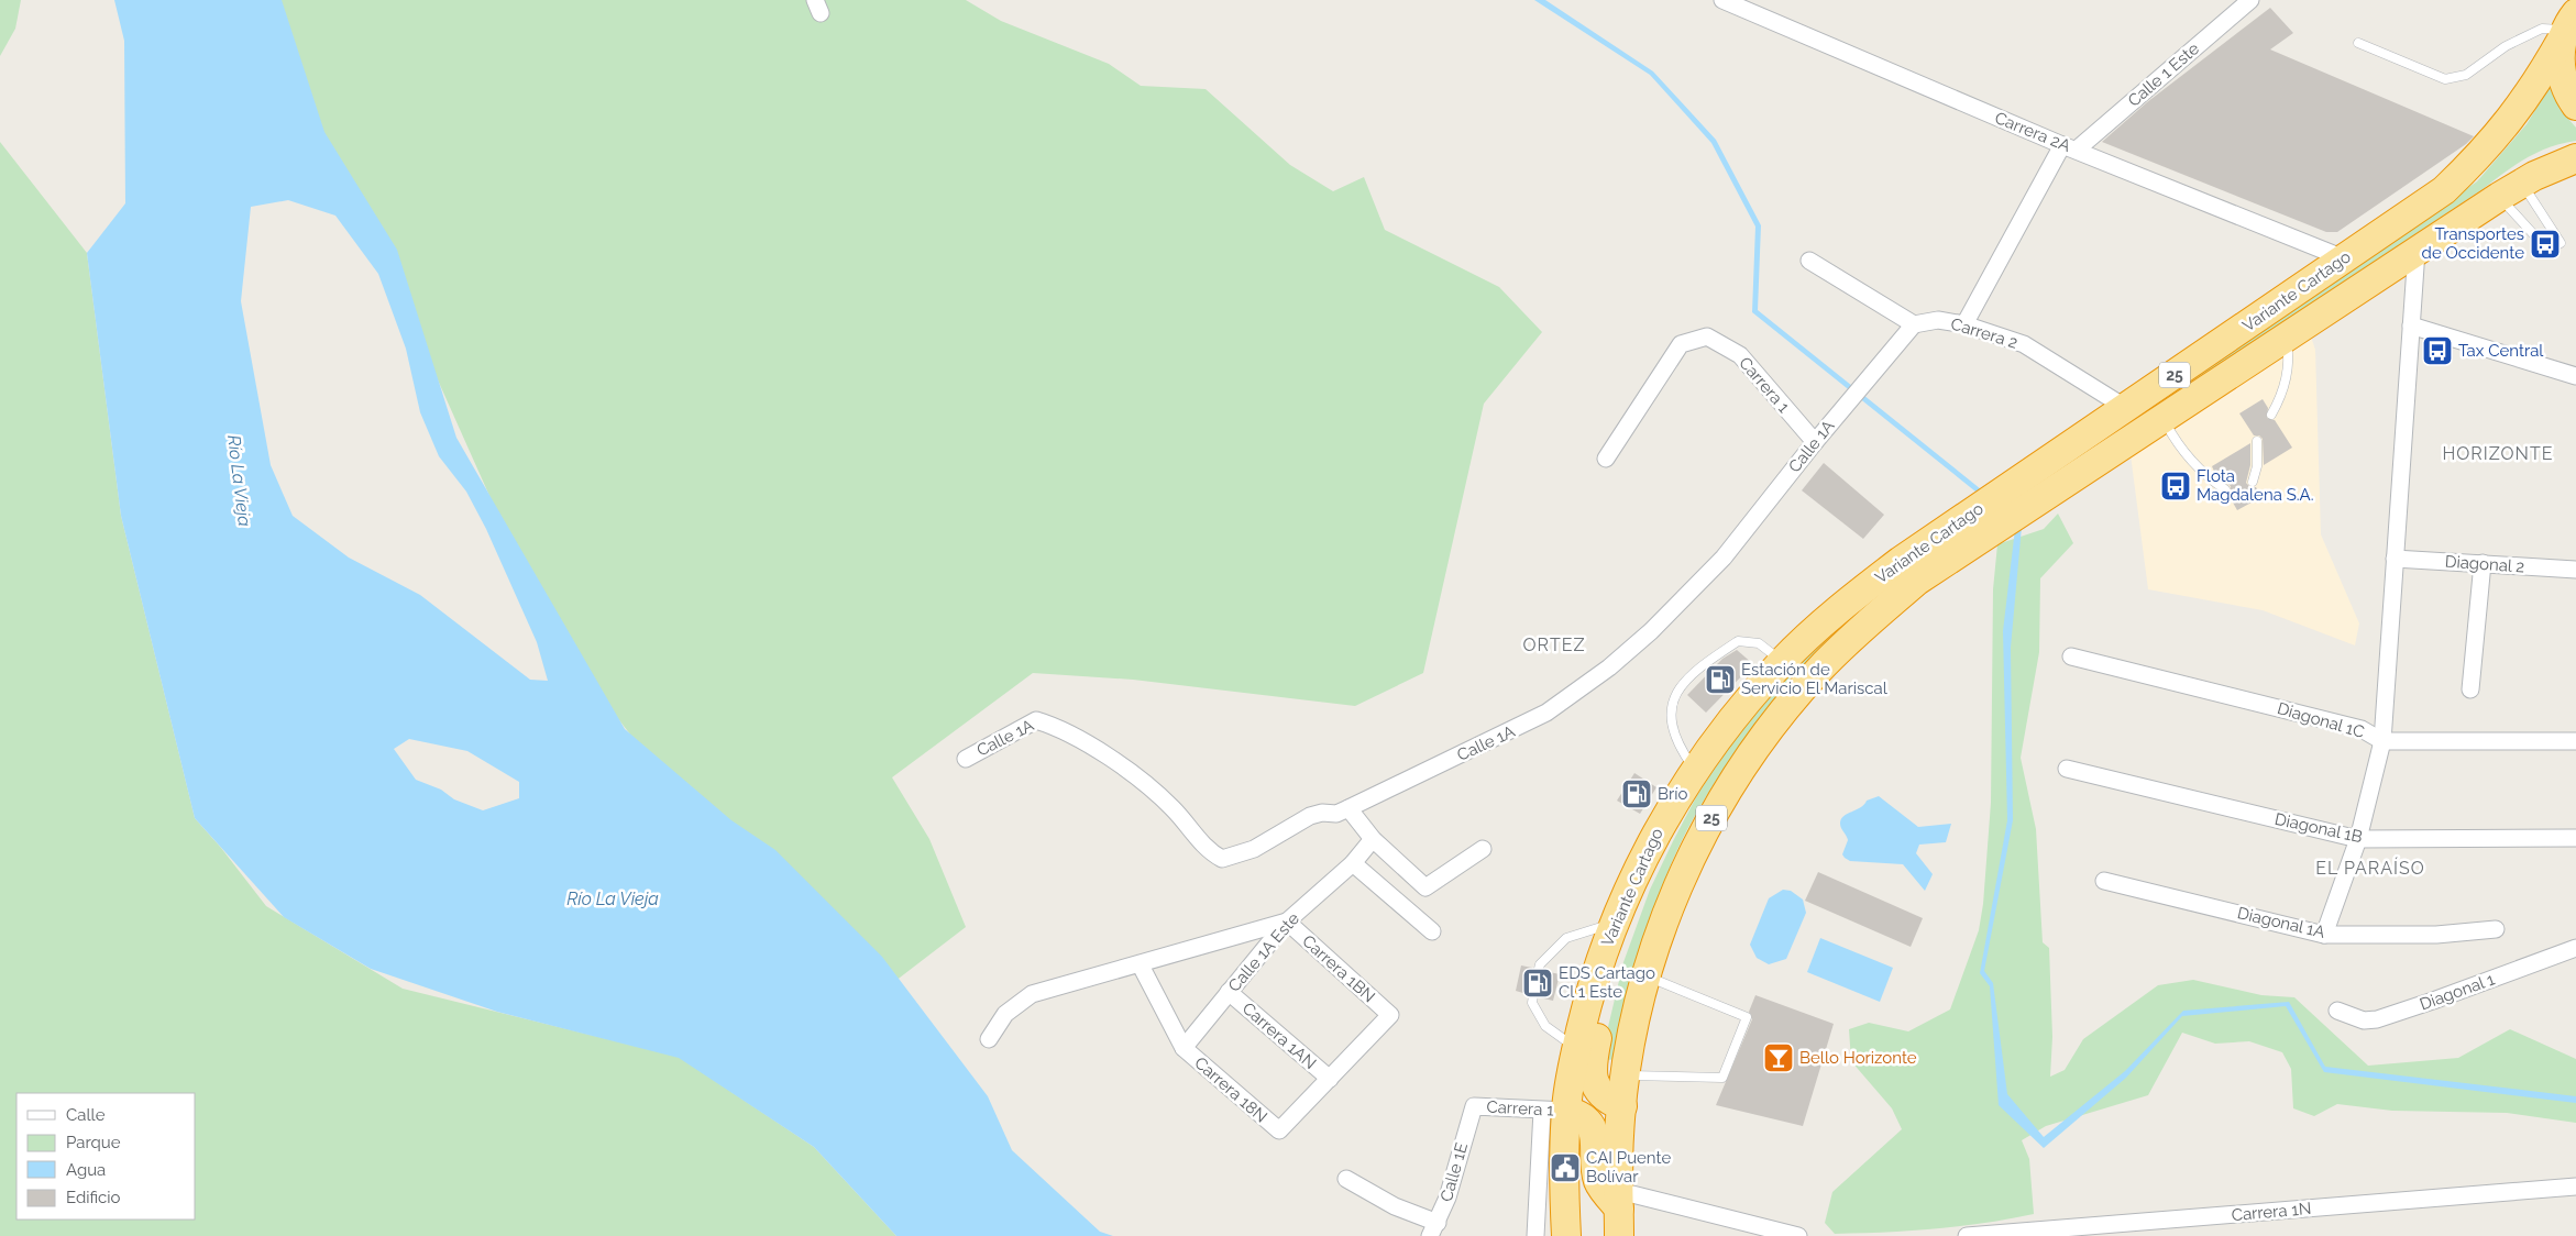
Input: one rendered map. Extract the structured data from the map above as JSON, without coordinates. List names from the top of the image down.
{
  "streets": {
    "highway": ["Variante Cartago", "25"],
    "street": [
      "Calle 1 Este",
      "Carrera 2A",
      "Carrera 2",
      "Carrera 1",
      "Calle 1A",
      "Diagonal 2",
      "Diagonal 1C",
      "Diagonal 1B",
      "Diagonal 1A",
      "Calle 1A Este",
      "Carrera 1BN",
      "Diagonal 1",
      "Carrera 1AN",
      "Carrera 18N",
      "Calle 1E",
      "Carrera 1N"
    ]
  },
  "crossings": [
    ["Calle 1 Este", "Carrera 2A"],
    ["Carrera 2A", "Variante Cartago"],
    ["Variante Cartago", "Carrera 2"],
    ["Variante Cartago", "Carrera 1"],
    ["Carrera 2", "Calle 1A"],
    ["Carrera 1", "Calle 1A"],
    ["Carrera 1", "Calle 1E"],
    ["Calle 1A Este", "Carrera 1BN"],
    ["Calle 1A Este", "Carrera 1AN"],
    ["Calle 1A Este", "Carrera 18N"],
    ["Carrera 1BN", "Carrera 1AN"],
    ["Carrera 1BN", "Carrera 18N"],
    ["Carrera 1AN", "Carrera 18N"]
  ],
  "districts": ["HORIZONTE", "ORTEZ", "EL PARAÍSO"],
  "water": ["Río La Vieja"],
  "places": {
    "bus stop": ["Transportes de Occidente", "Tax Central", "Flota Magdalena S.A."],
    "fuel station": ["Estación de Servicio El Mariscal", "Brío", "EDS Cartago Cl 1 Este"],
    "bar": ["Bello Horizonte"],
    "public building": ["CAI Puente Bolívar"]
  },
  "legend": [
    "Calle",
    "Parque",
    "Agua",
    "Edificio"
  ]
}
